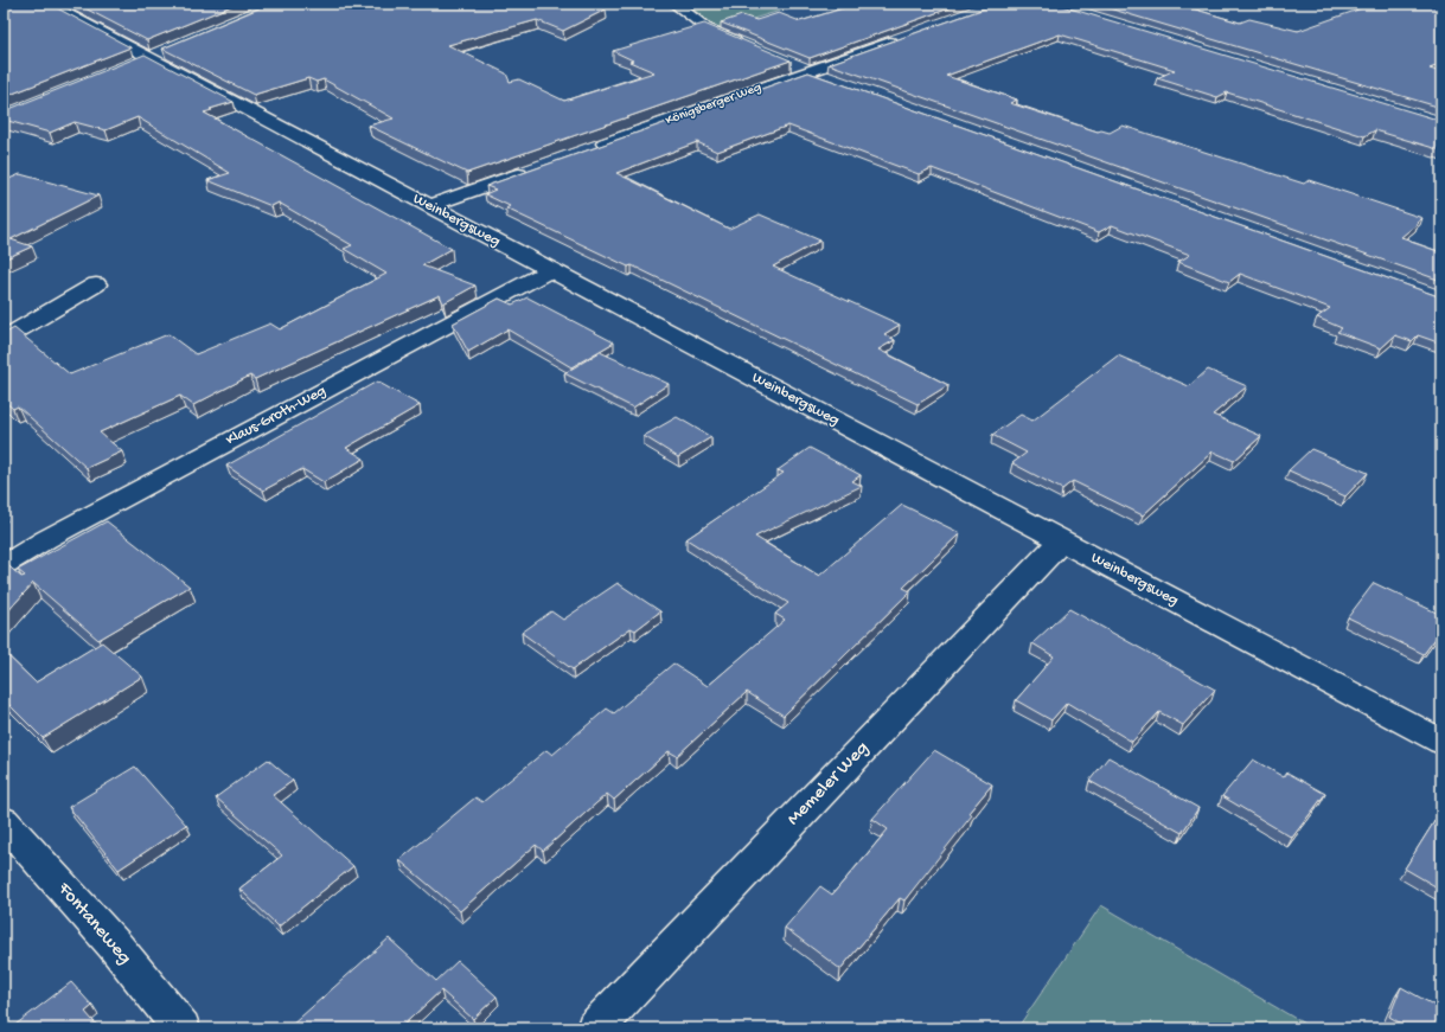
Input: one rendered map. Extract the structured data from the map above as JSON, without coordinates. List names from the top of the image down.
{
  "streets": {
    "street": [
      "Königsberger Weg",
      "Weinbergsweg",
      "Klaus-Groth-Weg",
      "Memeler Weg",
      "Fontaneweg"
    ]
  },
  "crossings": [
    ["Weinbergsweg", "Klaus-Groth-Weg"],
    ["Weinbergsweg", "Memeler Weg"]
  ]
}
